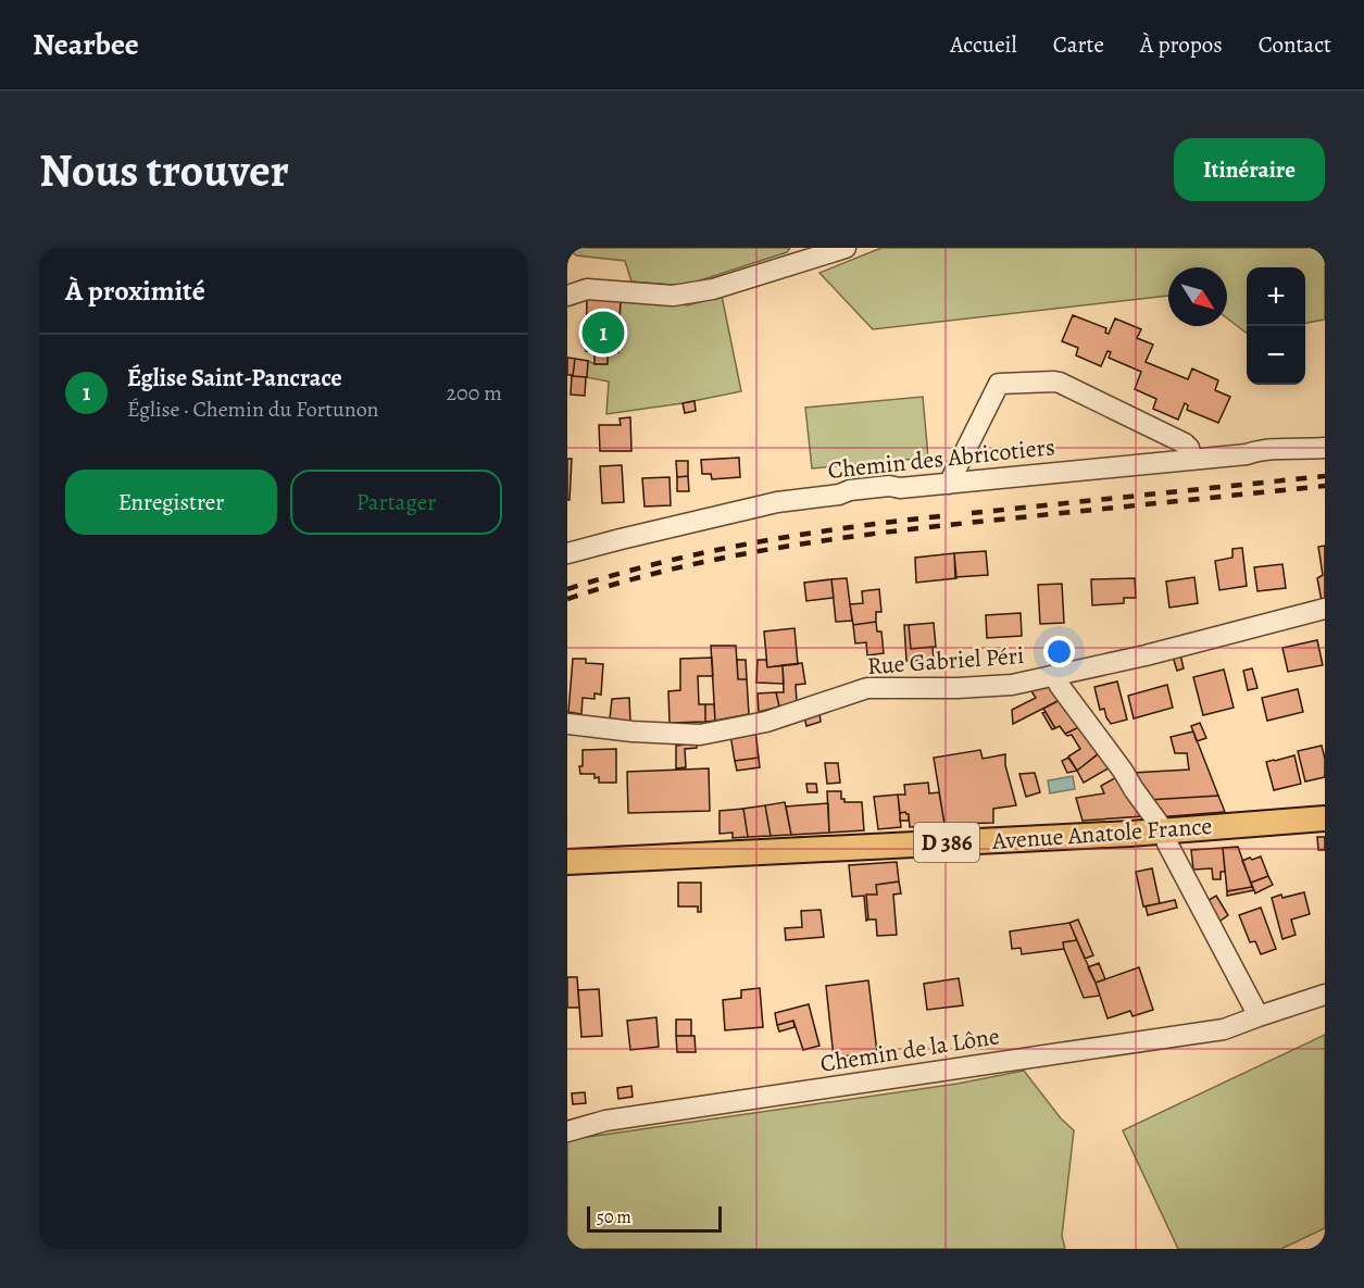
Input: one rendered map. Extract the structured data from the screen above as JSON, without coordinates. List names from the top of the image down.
{
  "streets": {
    "main road": ["Avenue Anatole France", "D 386"],
    "street": ["Chemin des Abricotiers", "Rue Gabriel Péri", "Chemin de la Lône"]
  },
  "scale_bar": "50 m",
  "north": "bottom right",
  "page": {
    "header": "Nearbee",
    "nav": [
      "Accueil",
      "Carte",
      "À propos",
      "Contact"
    ],
    "buttons": [
      "Itinéraire",
      ["Enregistrer", "Partager"]
    ],
    "title": "Nous trouver",
    "heading": "À proximité",
    "map_buttons": ["+", "−"],
    "pins": "1",
    "list": [
      {
        "mark": "1",
        "name": "Église Saint-Pancrace",
        "note": "Église · Chemin du Fortunon",
        "value": "200 m"
      }
    ],
    "scale": "50 m"
  }
}
